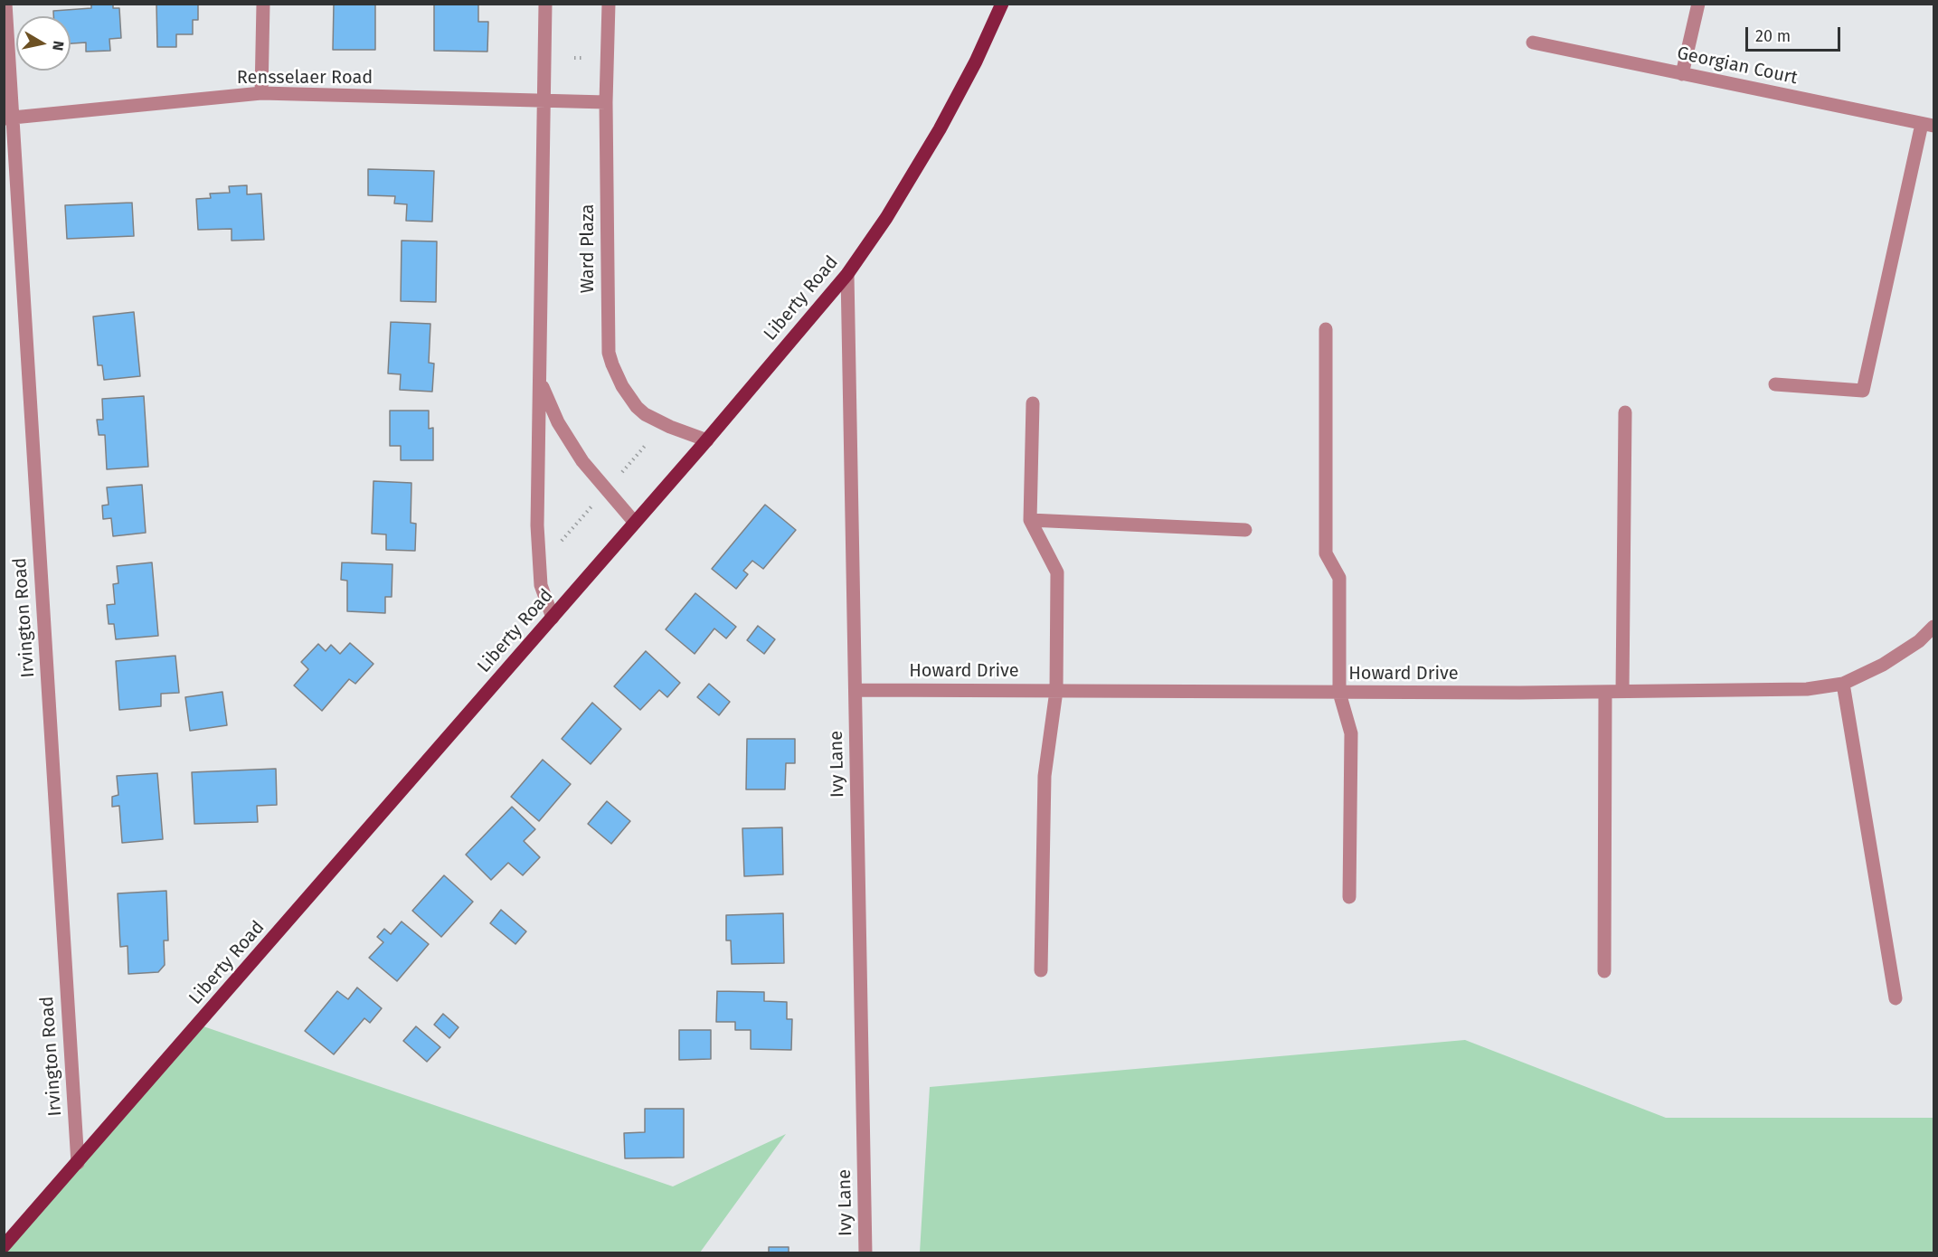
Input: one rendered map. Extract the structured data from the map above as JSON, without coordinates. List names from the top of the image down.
{
  "streets": {
    "main road": ["Liberty Road"],
    "street": [
      "Georgian Court",
      "Rensselaer Road",
      "Ward Plaza",
      "Irvington Road",
      "Howard Drive",
      "Ivy Lane"
    ]
  },
  "crossings": [
    ["Rensselaer Road", "Ward Plaza"],
    ["Rensselaer Road", "Irvington Road"],
    ["Ward Plaza", "Liberty Road"],
    ["Liberty Road", "Irvington Road"],
    ["Liberty Road", "Ivy Lane"],
    ["Howard Drive", "Ivy Lane"]
  ],
  "scale_bar": "20 m",
  "north": "right"
}
